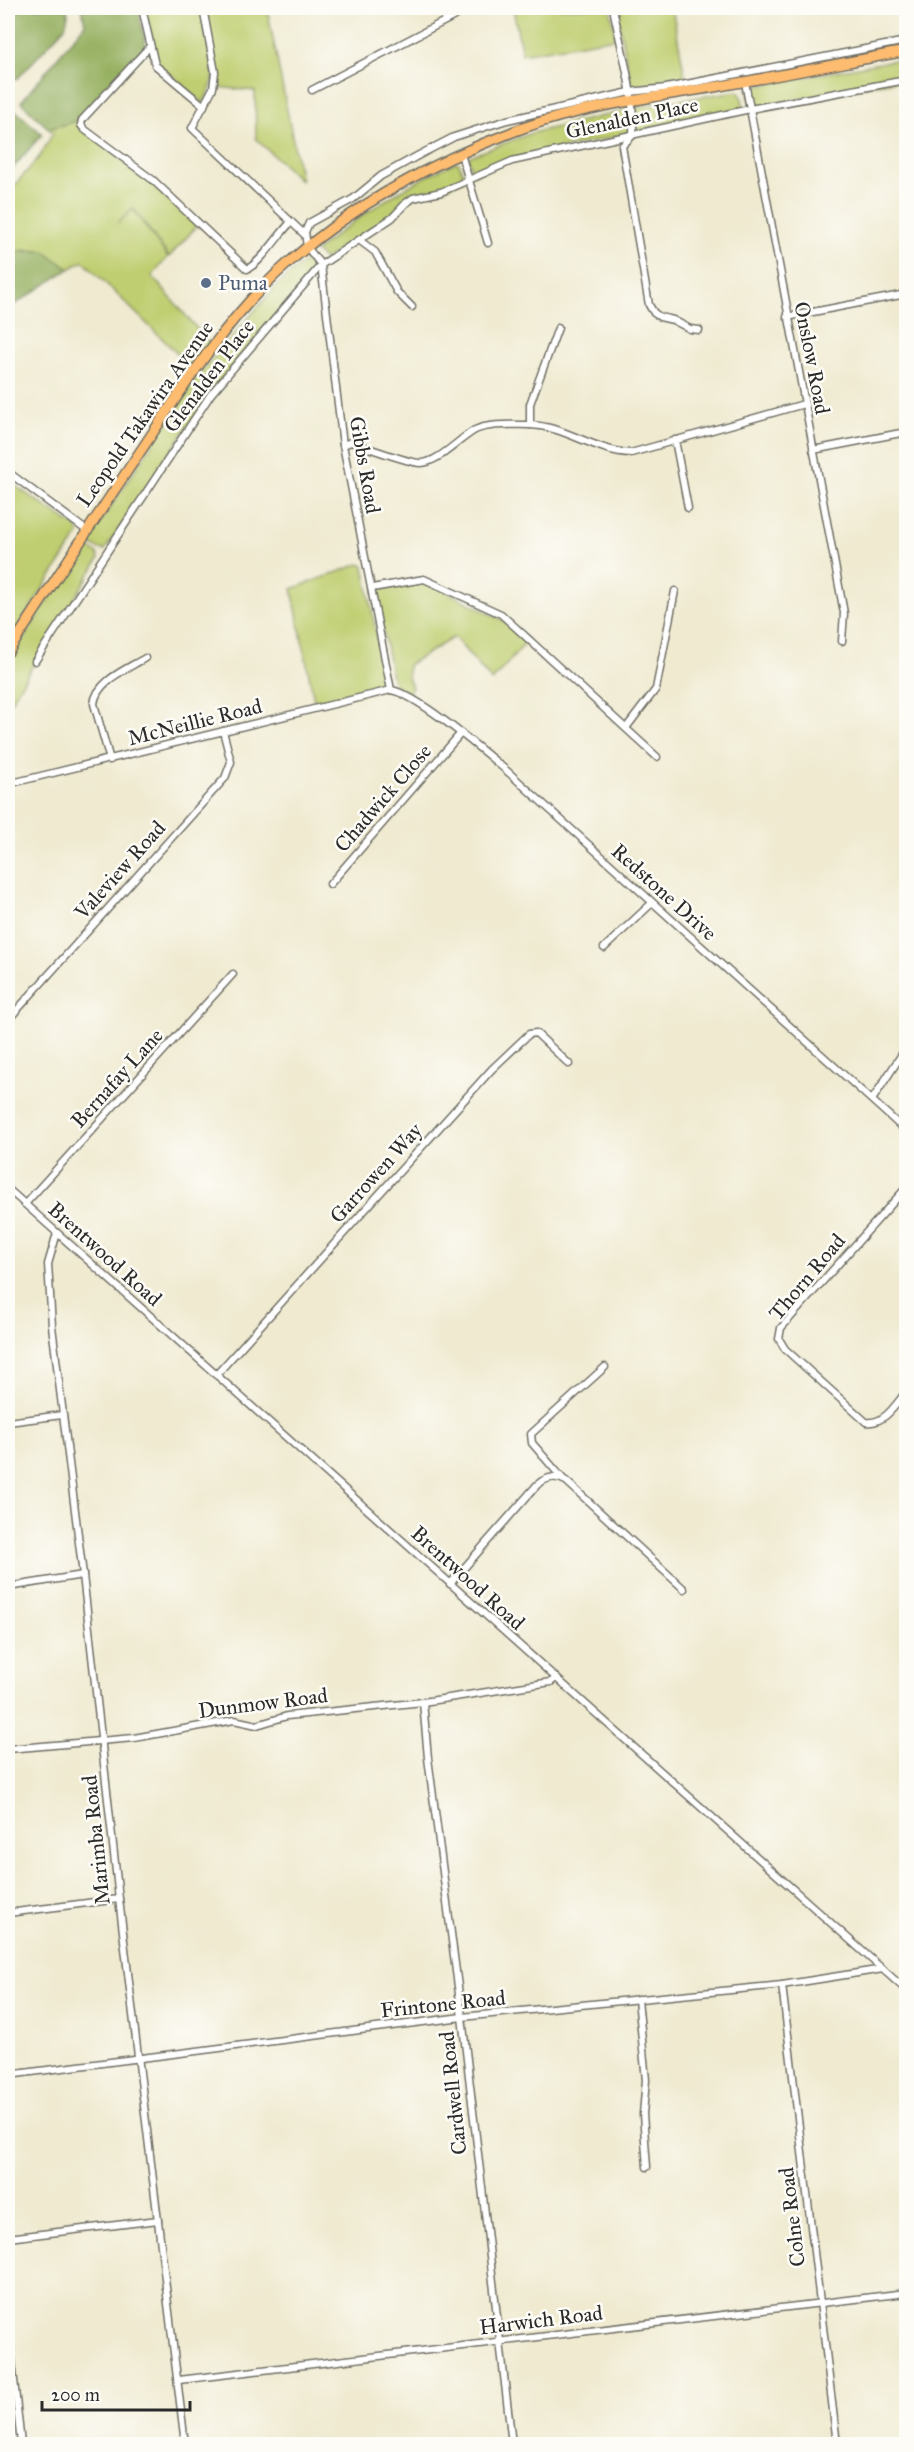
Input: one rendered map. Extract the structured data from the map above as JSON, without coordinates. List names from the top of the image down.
{
  "streets": {
    "highway": ["Leopold Takawira Avenue"],
    "street": [
      "Glenalden Place",
      "Onslow Road",
      "Gibbs Road",
      "McNeillie Road",
      "Chadwick Close",
      "Valeview Road",
      "Redstone Drive",
      "Bernafay Lane",
      "Garrowen Way",
      "Brentwood Road",
      "Thorn Road",
      "Dunmow Road",
      "Marimba Road",
      "Frintone Road",
      "Cardwell Road",
      "Colne Road",
      "Harwich Road"
    ]
  },
  "crossings": [
    ["Glenalden Place", "Onslow Road"],
    ["Glenalden Place", "Gibbs Road"],
    ["Onslow Road", "Leopold Takawira Avenue"],
    ["Leopold Takawira Avenue", "Gibbs Road"],
    ["Gibbs Road", "McNeillie Road"],
    ["Gibbs Road", "Redstone Drive"],
    ["McNeillie Road", "Valeview Road"],
    ["McNeillie Road", "Redstone Drive"],
    ["Chadwick Close", "Redstone Drive"],
    ["Bernafay Lane", "Brentwood Road"],
    ["Garrowen Way", "Brentwood Road"],
    ["Brentwood Road", "Dunmow Road"],
    ["Brentwood Road", "Marimba Road"],
    ["Brentwood Road", "Frintone Road"],
    ["Dunmow Road", "Marimba Road"],
    ["Dunmow Road", "Cardwell Road"],
    ["Marimba Road", "Frintone Road"],
    ["Marimba Road", "Harwich Road"],
    ["Frintone Road", "Cardwell Road"],
    ["Frintone Road", "Colne Road"],
    ["Cardwell Road", "Harwich Road"],
    ["Colne Road", "Harwich Road"]
  ],
  "places": ["Puma"],
  "scale_bar": "200 m"
}
